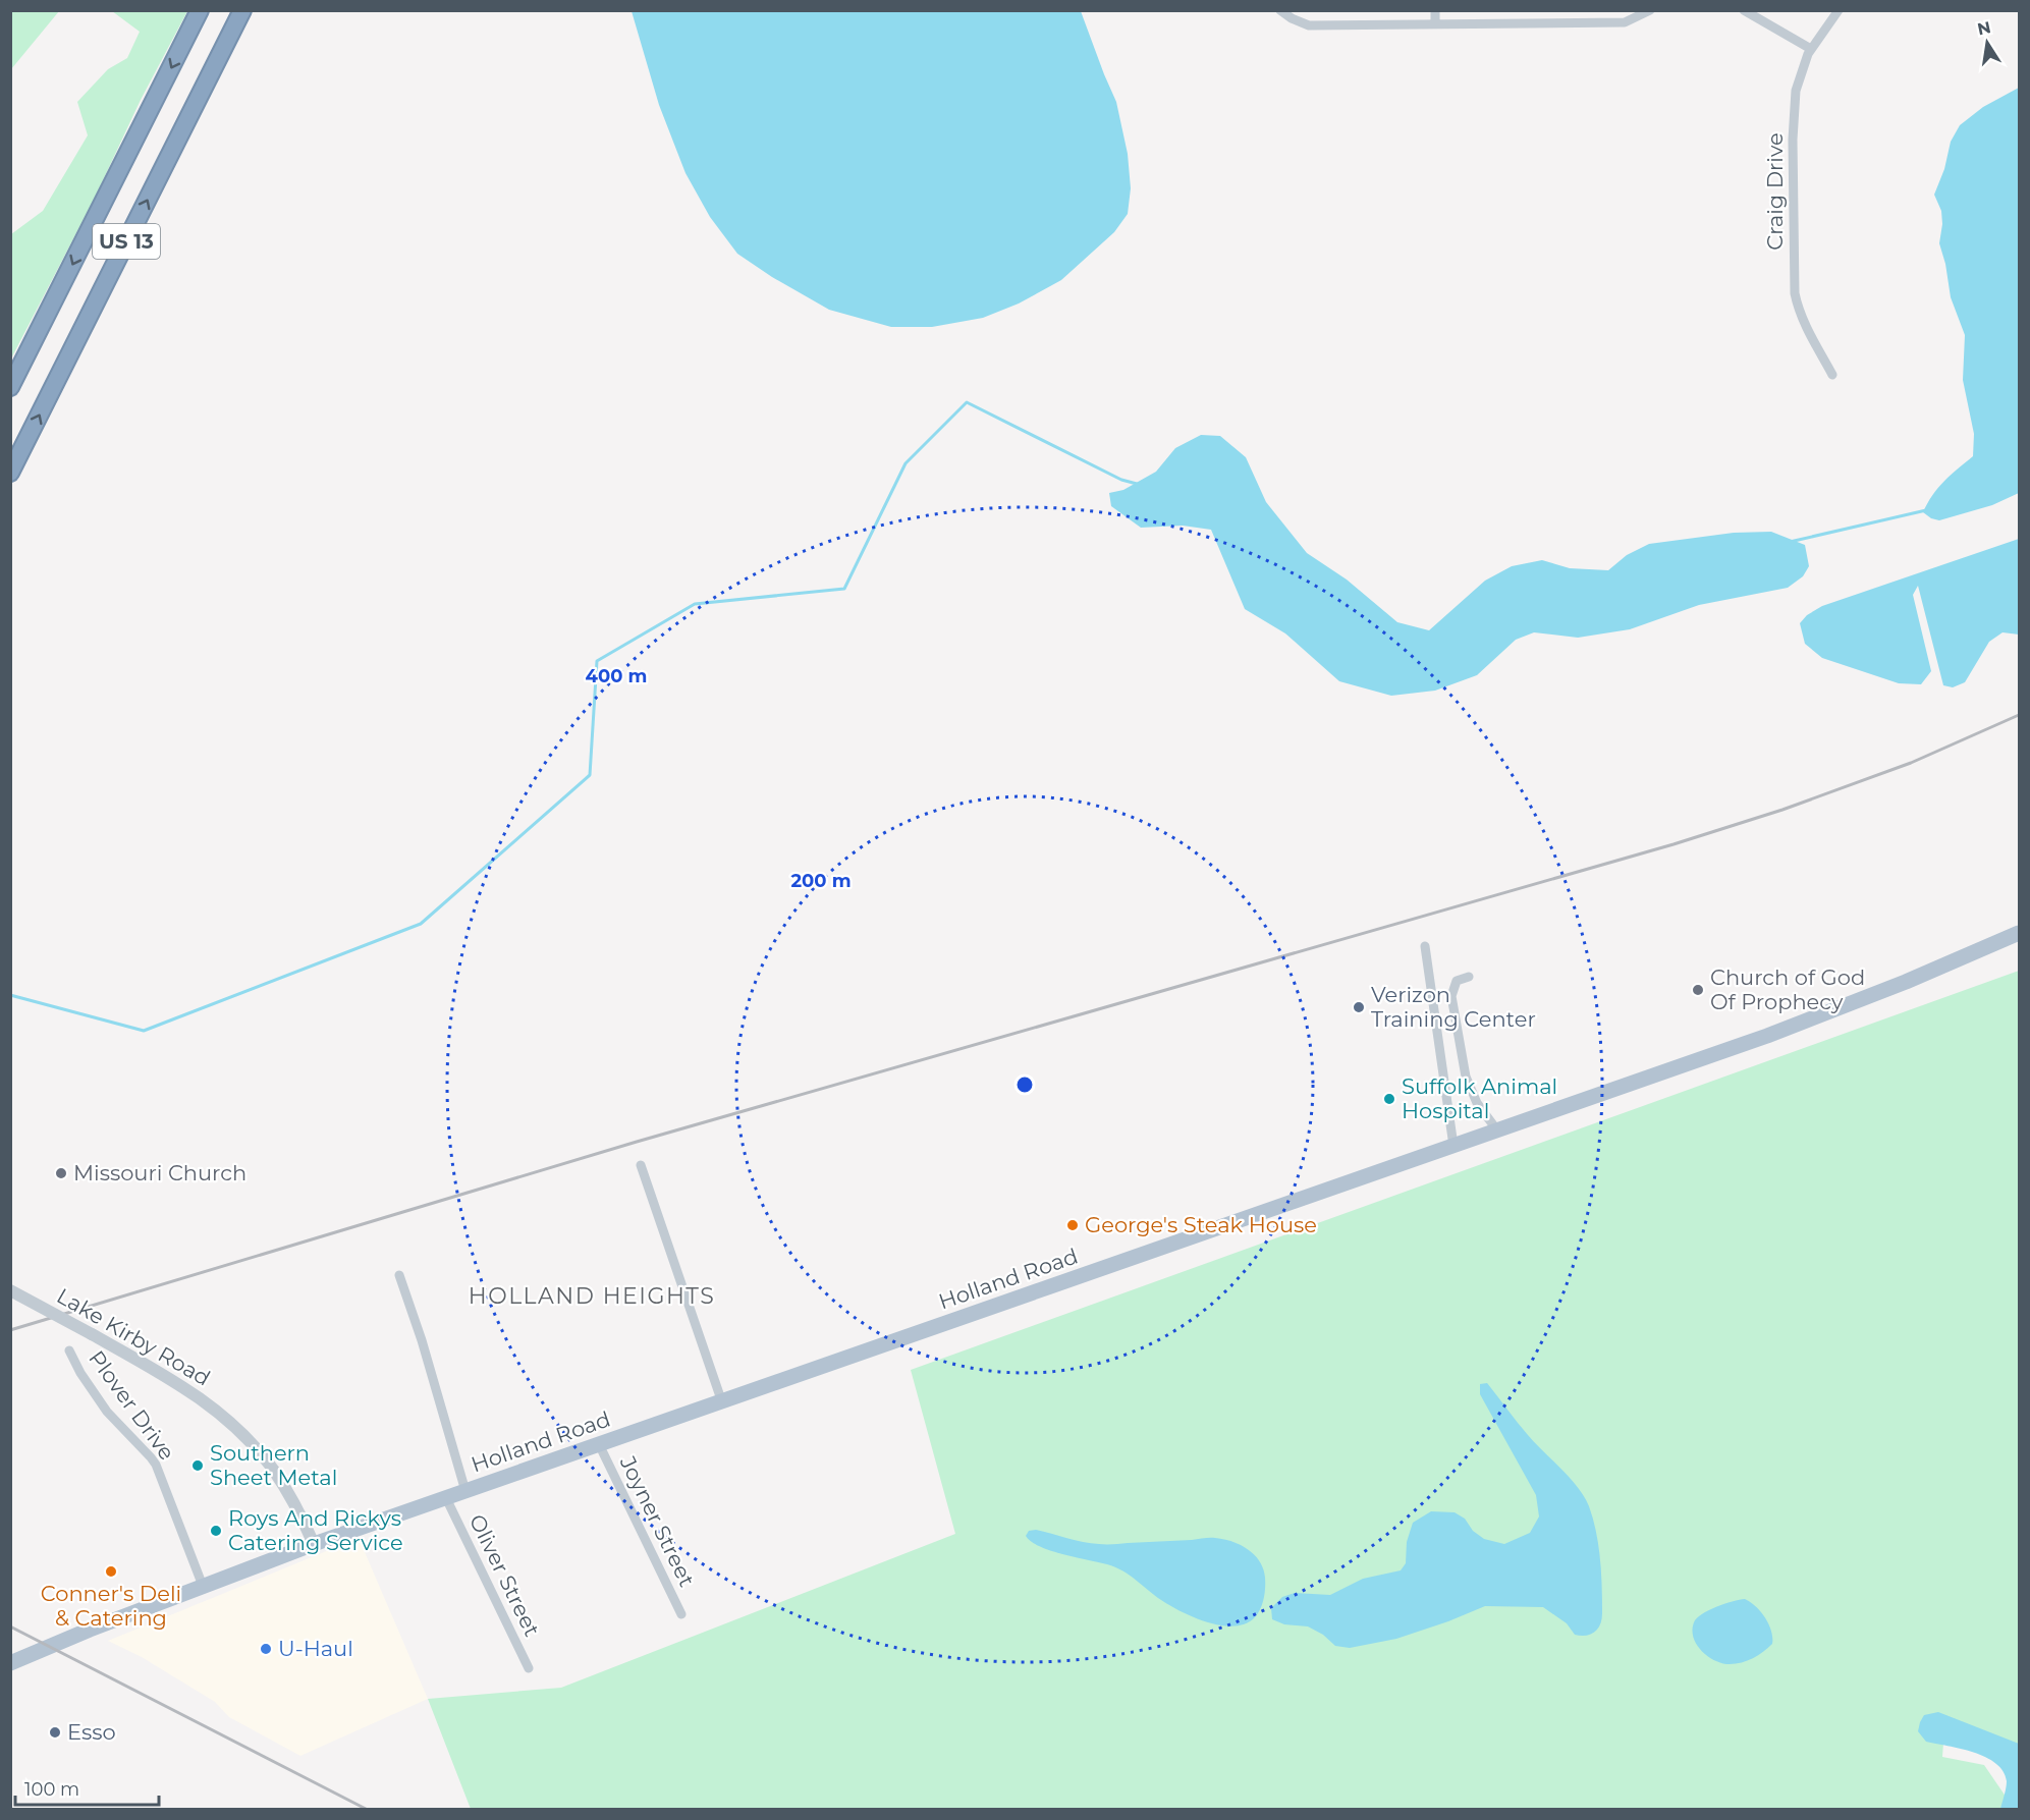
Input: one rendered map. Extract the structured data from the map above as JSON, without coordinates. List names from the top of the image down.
{
  "streets": {
    "highway": ["US 13"],
    "main road": ["Holland Road"],
    "street": [
      "Craig Drive",
      "Lake Kirby Road",
      "Plover Drive",
      "Joyner Street",
      "Oliver Street"
    ]
  },
  "crossings": [
    ["Holland Road", "Lake Kirby Road"],
    ["Holland Road", "Plover Drive"],
    ["Holland Road", "Joyner Street"],
    ["Holland Road", "Oliver Street"]
  ],
  "districts": ["HOLLAND HEIGHTS"],
  "places": [
    "Church of God Of Prophecy",
    "Verizon Training Center",
    "Suffolk Animal Hospital",
    "Missouri Church",
    "George's Steak House",
    "Southern Sheet Metal",
    "Roys And Rickys Catering Service",
    "Conner's Deli & Catering",
    "U-Haul",
    "Esso"
  ],
  "scale_bar": "100 m",
  "north": "top",
  "rings": ["400 m", "200 m"]
}
